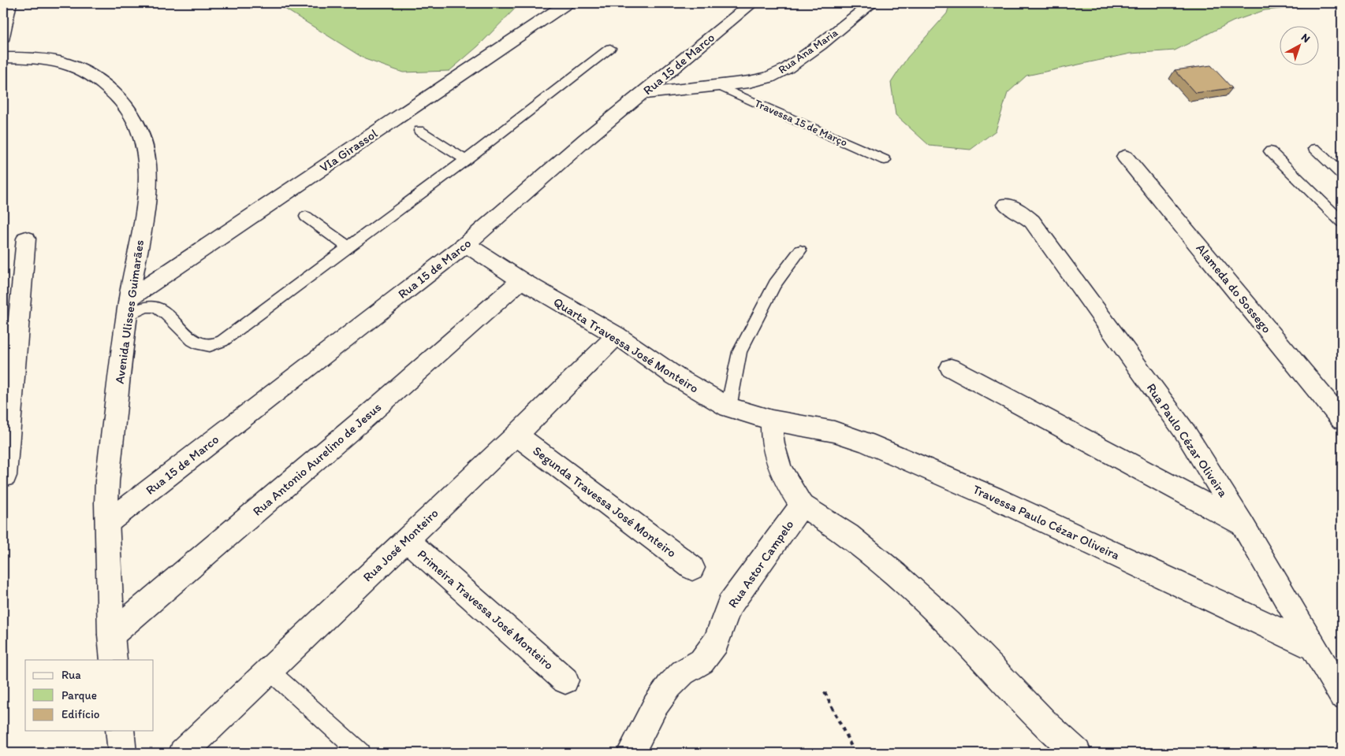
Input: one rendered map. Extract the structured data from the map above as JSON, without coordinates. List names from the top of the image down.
{
  "streets": {
    "street": [
      "Rua Ana Maria",
      "Rua 15 de Marco",
      "VIa Girassol",
      "Alameda do Sossego",
      "Avenida Ulisses Guimarães",
      "Quarta Travessa José Monteiro",
      "Rua Paulo Cézar Oliveira",
      "Rua Antonio Aurelino de Jesus",
      "Segunda Travessa José Monteiro",
      "Travessa Paulo Cézar Oliveira",
      "Rua José Monteiro",
      "Rua Astor Campelo",
      "Primeira Travessa José Monteiro"
    ],
    "lane": ["Travessa 15 de Março"]
  },
  "crossings": [
    ["Rua Ana Maria", "Rua 15 de Marco"],
    ["Rua Ana Maria", "Travessa 15 de Março"],
    ["Rua 15 de Marco", "Avenida Ulisses Guimarães"],
    ["Rua 15 de Marco", "Quarta Travessa José Monteiro"],
    ["VIa Girassol", "Avenida Ulisses Guimarães"],
    ["Avenida Ulisses Guimarães", "Rua Antonio Aurelino de Jesus"],
    ["Quarta Travessa José Monteiro", "Rua Antonio Aurelino de Jesus"],
    ["Quarta Travessa José Monteiro", "Travessa Paulo Cézar Oliveira"],
    ["Quarta Travessa José Monteiro", "Rua José Monteiro"],
    ["Rua Paulo Cézar Oliveira", "Travessa Paulo Cézar Oliveira"],
    ["Segunda Travessa José Monteiro", "Rua José Monteiro"],
    ["Rua José Monteiro", "Primeira Travessa José Monteiro"]
  ],
  "legend": ["Rua", "Parque", "Edifício"],
  "north": "top right"
}
